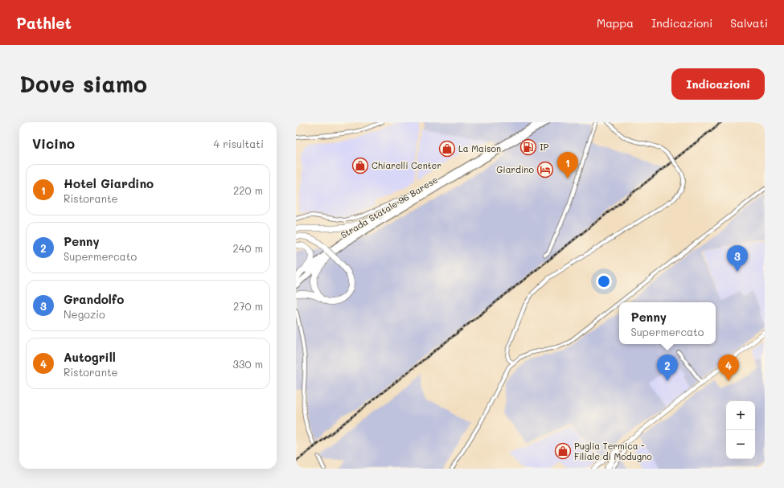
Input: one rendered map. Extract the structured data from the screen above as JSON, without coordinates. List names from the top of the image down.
{
  "streets": {
    "main road": ["Strada Statale 96 Barese"]
  },
  "places": {
    "fuel station": ["IP"],
    "shop": ["La Maison", "Chiarelli Center", "Puglia Termica - Filiale di Modugno"],
    "hotel": ["Giardino"]
  },
  "page": {
    "header": "Pathlet",
    "nav": ["Mappa", "Indicazioni", "Salvati"],
    "buttons": "Indicazioni",
    "title": "Dove siamo",
    "heading": ["Vicino", "4 risultati"],
    "pins": [
      "1",
      "3",
      "2",
      "4"
    ],
    "list": [
      {
        "mark": "1",
        "name": "Hotel Giardino",
        "note": "Ristorante",
        "value": "220 m"
      },
      {
        "mark": "2",
        "name": "Penny",
        "note": "Supermercato",
        "value": "240 m"
      },
      {
        "mark": "3",
        "name": "Grandolfo",
        "note": "Negozio",
        "value": "270 m"
      },
      {
        "mark": "4",
        "name": "Autogrill",
        "note": "Ristorante",
        "value": "330 m"
      }
    ],
    "popup": ["Penny", "Supermercato"],
    "map_buttons": ["+", "−"]
  }
}
